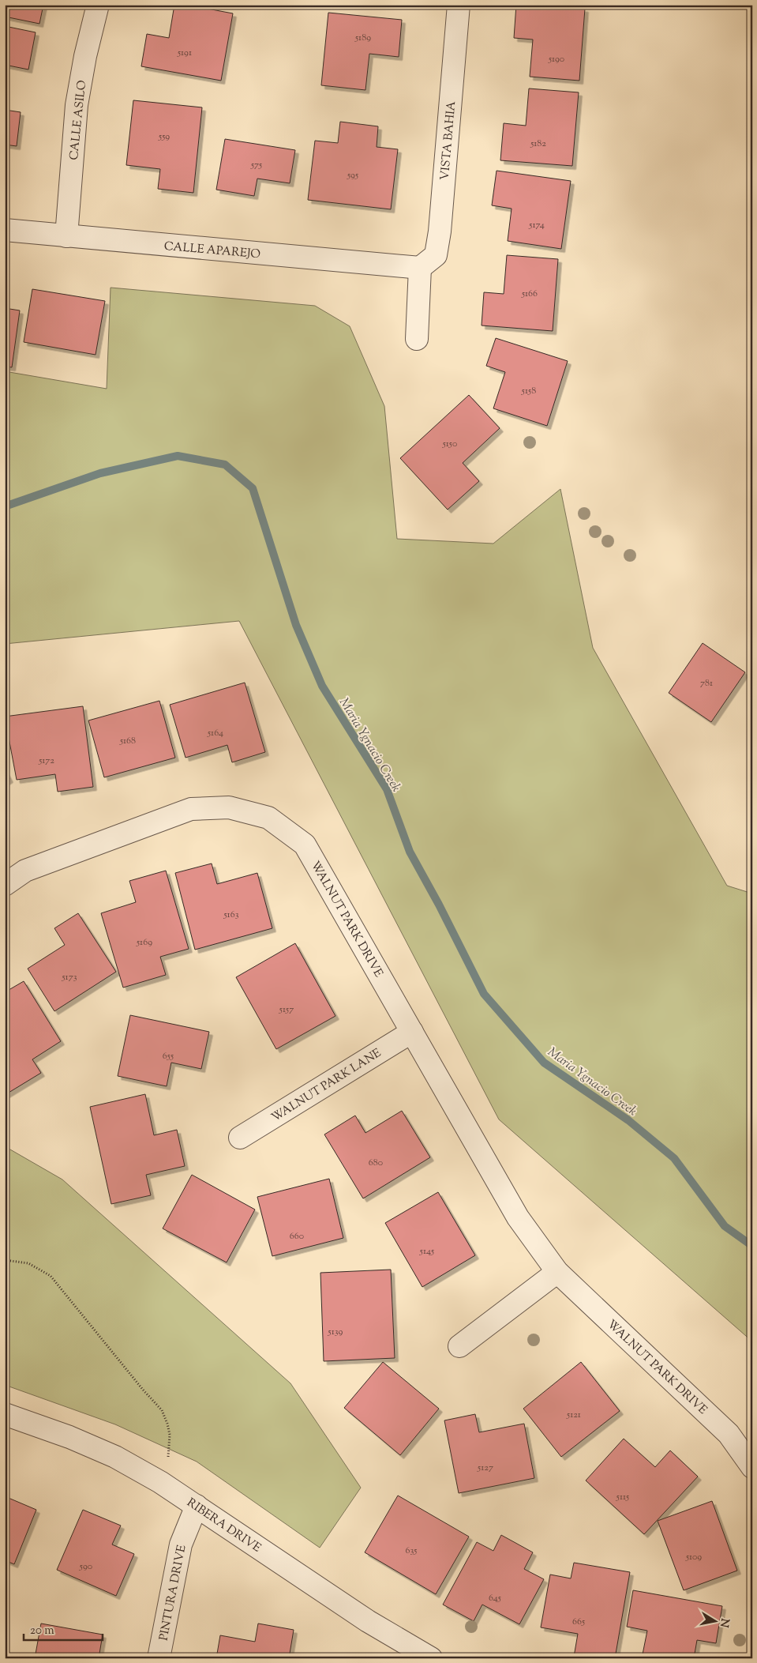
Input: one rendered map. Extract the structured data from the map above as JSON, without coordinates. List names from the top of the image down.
{
  "streets": {
    "street": [
      "CALLE ASILO",
      "VISTA BAHIA",
      "CALLE APAREJO",
      "WALNUT PARK DRIVE",
      "WALNUT PARK LANE",
      "RIBERA DRIVE",
      "PINTURA DRIVE"
    ]
  },
  "crossings": [
    ["CALLE ASILO", "CALLE APAREJO"],
    ["VISTA BAHIA", "CALLE APAREJO"],
    ["WALNUT PARK DRIVE", "WALNUT PARK LANE"],
    ["RIBERA DRIVE", "PINTURA DRIVE"]
  ],
  "water": ["Maria Ygnacio Creek"],
  "house_numbers": [
    "5189",
    "5191",
    "5190",
    "559",
    "5182",
    "575",
    "595",
    "5174",
    "5166",
    "5158",
    "5150",
    "781",
    "5164",
    "5168",
    "5172",
    "5163",
    "5169",
    "5173",
    "5157",
    "655",
    "680",
    "660",
    "5145",
    "5139",
    "5121",
    "5127",
    "5115",
    "635",
    "5109",
    "590",
    "645",
    "665"
  ],
  "scale_bar": "20 m",
  "north": "right"
}
